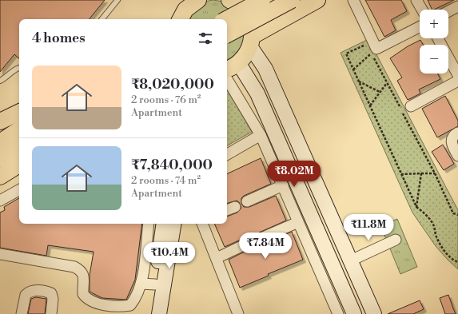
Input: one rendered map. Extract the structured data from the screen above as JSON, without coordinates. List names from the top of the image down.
{
  "page": {
    "map_buttons": ["+", "−"],
    "heading": "4 homes",
    "list": [
      {
        "name": "₹8,020,000",
        "note": "2 rooms · 76 m² · Apartment"
      },
      {
        "name": "₹7,840,000",
        "note": "2 rooms · 74 m² · Apartment"
      }
    ],
    "price": [
      "₹8.02M",
      "₹11.8M",
      "₹7.84M",
      "₹10.4M"
    ]
  }
}
